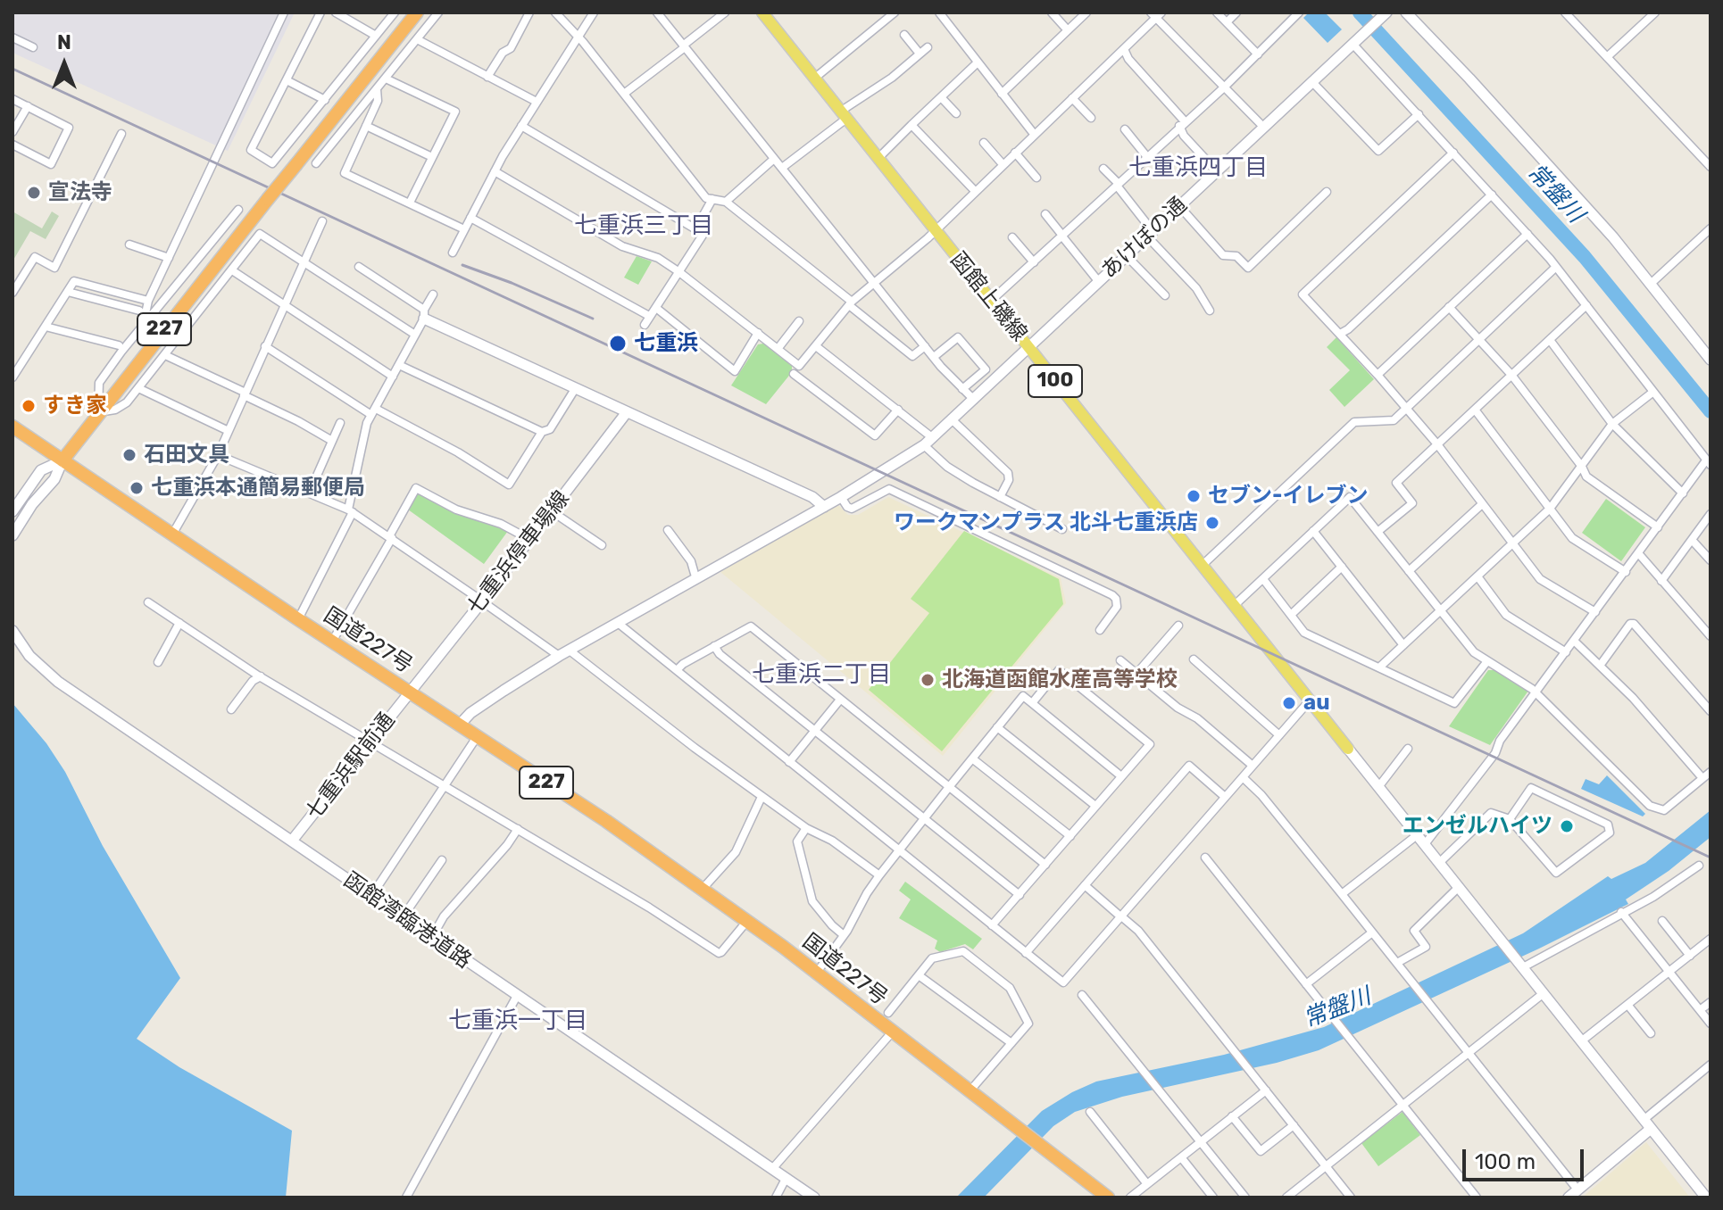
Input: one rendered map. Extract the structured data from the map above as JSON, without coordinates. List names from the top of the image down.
{
  "streets": {
    "highway": ["227", "国道227号"],
    "main road": ["函館上磯線", "100"],
    "street": [
      "あけぼの通",
      "七重浜停車場線",
      "七重浜駅前通",
      "函館湾臨港道路"
    ]
  },
  "crossings": [
    ["あけぼの通", "函館上磯線"],
    ["あけぼの通", "国道227号"],
    ["227", "国道227号"],
    ["七重浜停車場線", "国道227号"],
    ["七重浜停車場線", "七重浜駅前通"],
    ["国道227号", "七重浜駅前通"],
    ["七重浜駅前通", "函館湾臨港道路"]
  ],
  "districts": [
    "七重浜四丁目",
    "七重浜三丁目",
    "七重浜二丁目",
    "七重浜一丁目"
  ],
  "water": ["常盤川"],
  "places": [
    "宣法寺",
    "七重浜",
    "すき家",
    "石田文具",
    "七重浜本通簡易郵便局",
    "セブン-イレブン",
    "ワークマンプラス 北斗七重浜店",
    "北海道函館水産高等学校",
    "au",
    "エンゼルハイツ"
  ],
  "scale_bar": "100 m",
  "north": "top"
}
